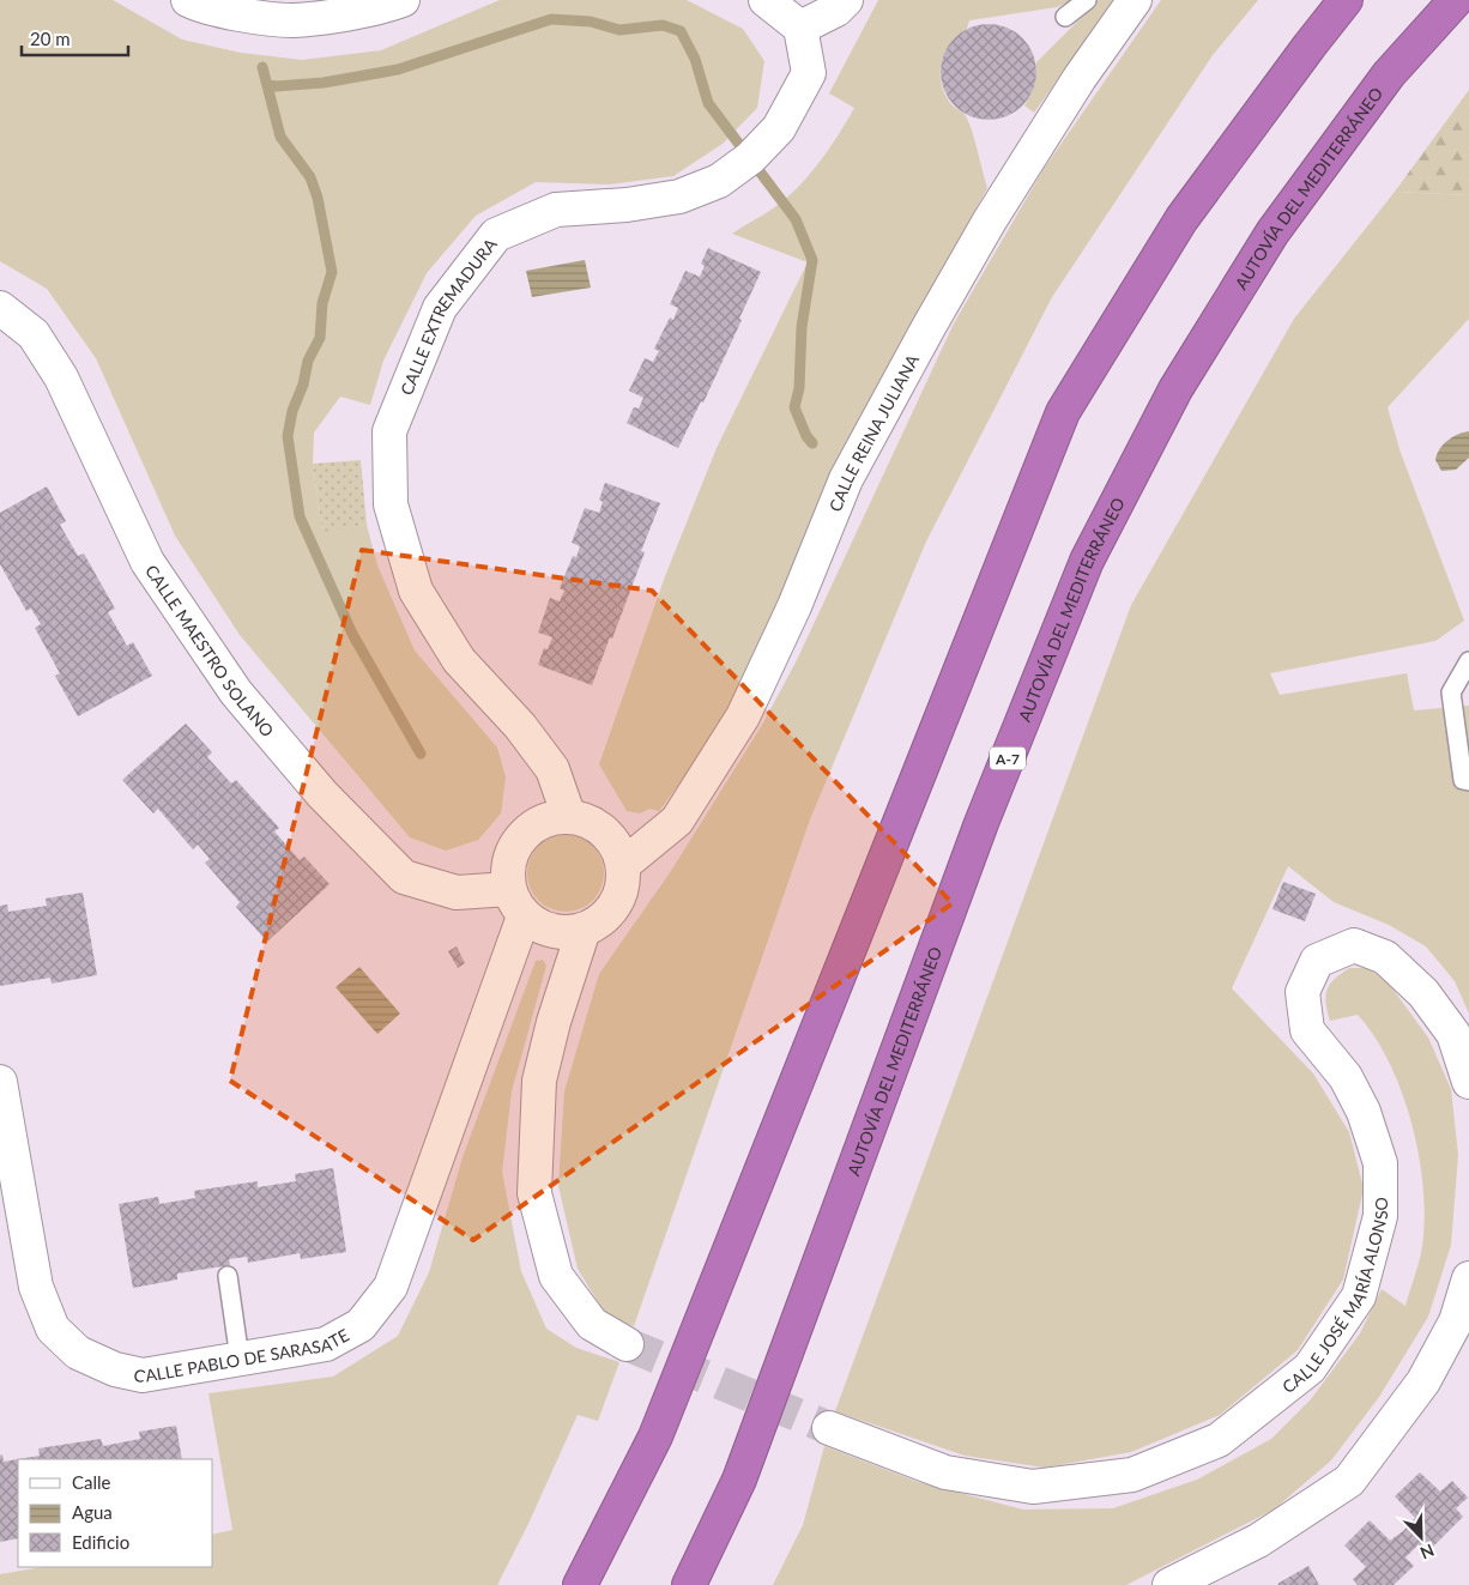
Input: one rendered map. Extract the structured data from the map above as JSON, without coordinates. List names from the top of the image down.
{
  "streets": {
    "highway": ["AUTOVÍA DEL MEDITERRÁNEO", "A-7"],
    "street": [
      "CALLE EXTREMADURA",
      "CALLE REINA JULIANA",
      "CALLE MAESTRO SOLANO",
      "CALLE JOSÉ MARÍA ALONSO",
      "CALLE PABLO DE SARASATE"
    ]
  },
  "crossings": [
    ["CALLE EXTREMADURA", "CALLE REINA JULIANA"],
    ["CALLE EXTREMADURA", "CALLE MAESTRO SOLANO"],
    ["CALLE EXTREMADURA", "CALLE PABLO DE SARASATE"],
    ["CALLE REINA JULIANA", "CALLE MAESTRO SOLANO"],
    ["CALLE REINA JULIANA", "CALLE PABLO DE SARASATE"],
    ["CALLE MAESTRO SOLANO", "CALLE PABLO DE SARASATE"]
  ],
  "legend": ["Calle", "Agua", "Edificio"],
  "scale_bar": "20 m",
  "north": "bottom right"
}
